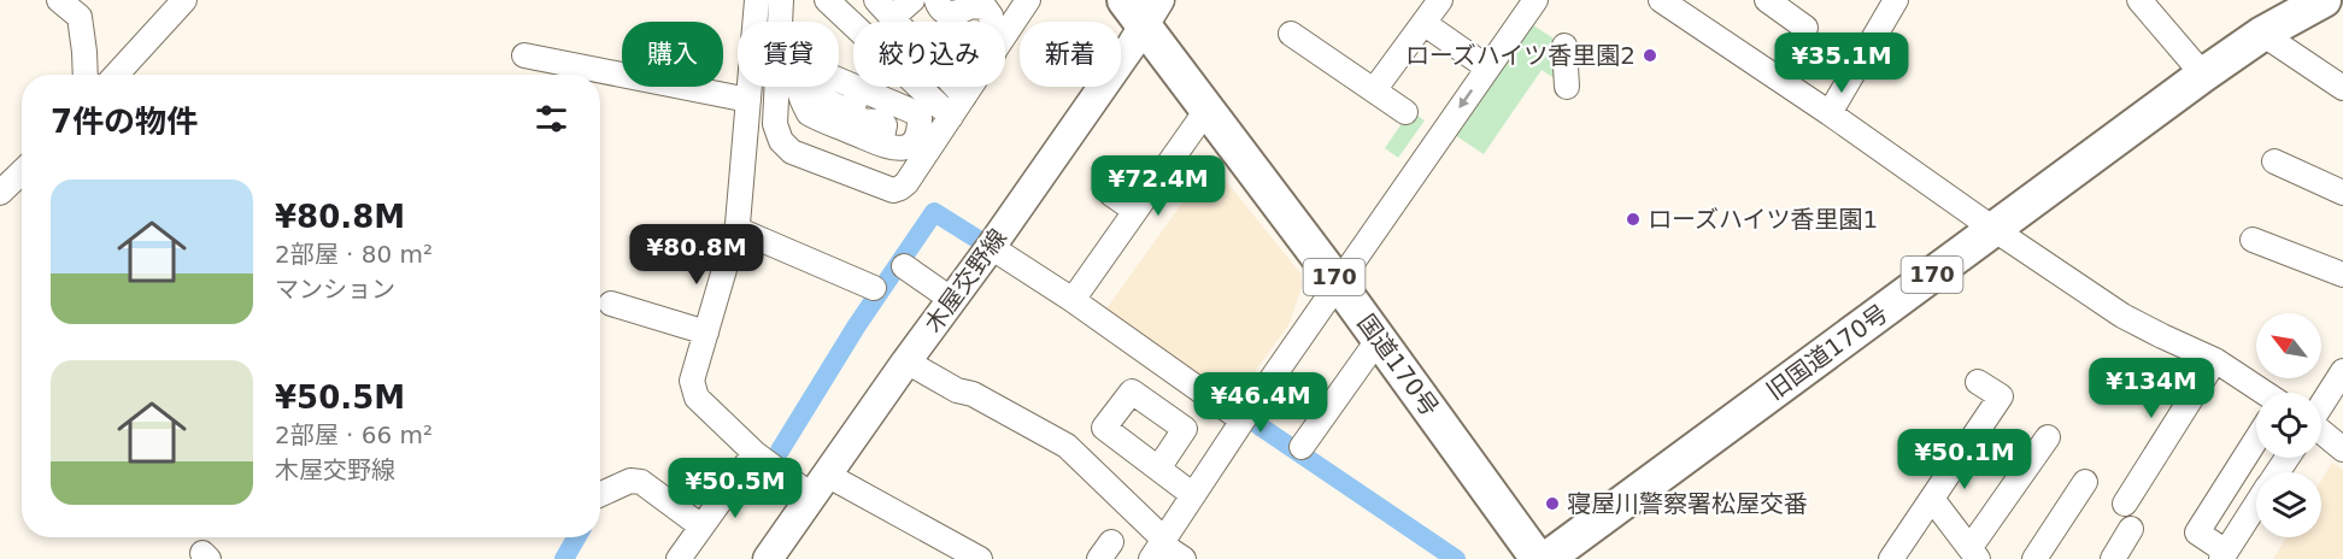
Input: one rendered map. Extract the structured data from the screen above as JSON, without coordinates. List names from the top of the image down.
{
  "streets": {
    "highway": ["170", "旧国道170号", "国道170号"],
    "main road": ["木屋交野線"]
  },
  "crossings": [
    ["木屋交野線", "国道170号"]
  ],
  "places": ["ローズハイツ香里園2", "ローズハイツ香里園1", "寝屋川警察署松屋交番"],
  "north": "top left",
  "page": {
    "chip": [
      "購入",
      "賃貸",
      "絞り込み",
      "新着"
    ],
    "price": [
      "¥35.1M",
      "¥72.4M",
      "¥80.8M",
      "¥134M",
      "¥46.4M",
      "¥50.1M",
      "¥50.5M"
    ],
    "heading": "7件の物件",
    "list": [
      {
        "name": "¥80.8M",
        "note": "2部屋 · 80 m² · マンション"
      },
      {
        "name": "¥50.5M",
        "note": "2部屋 · 66 m² · 木屋交野線"
      }
    ]
  }
}
